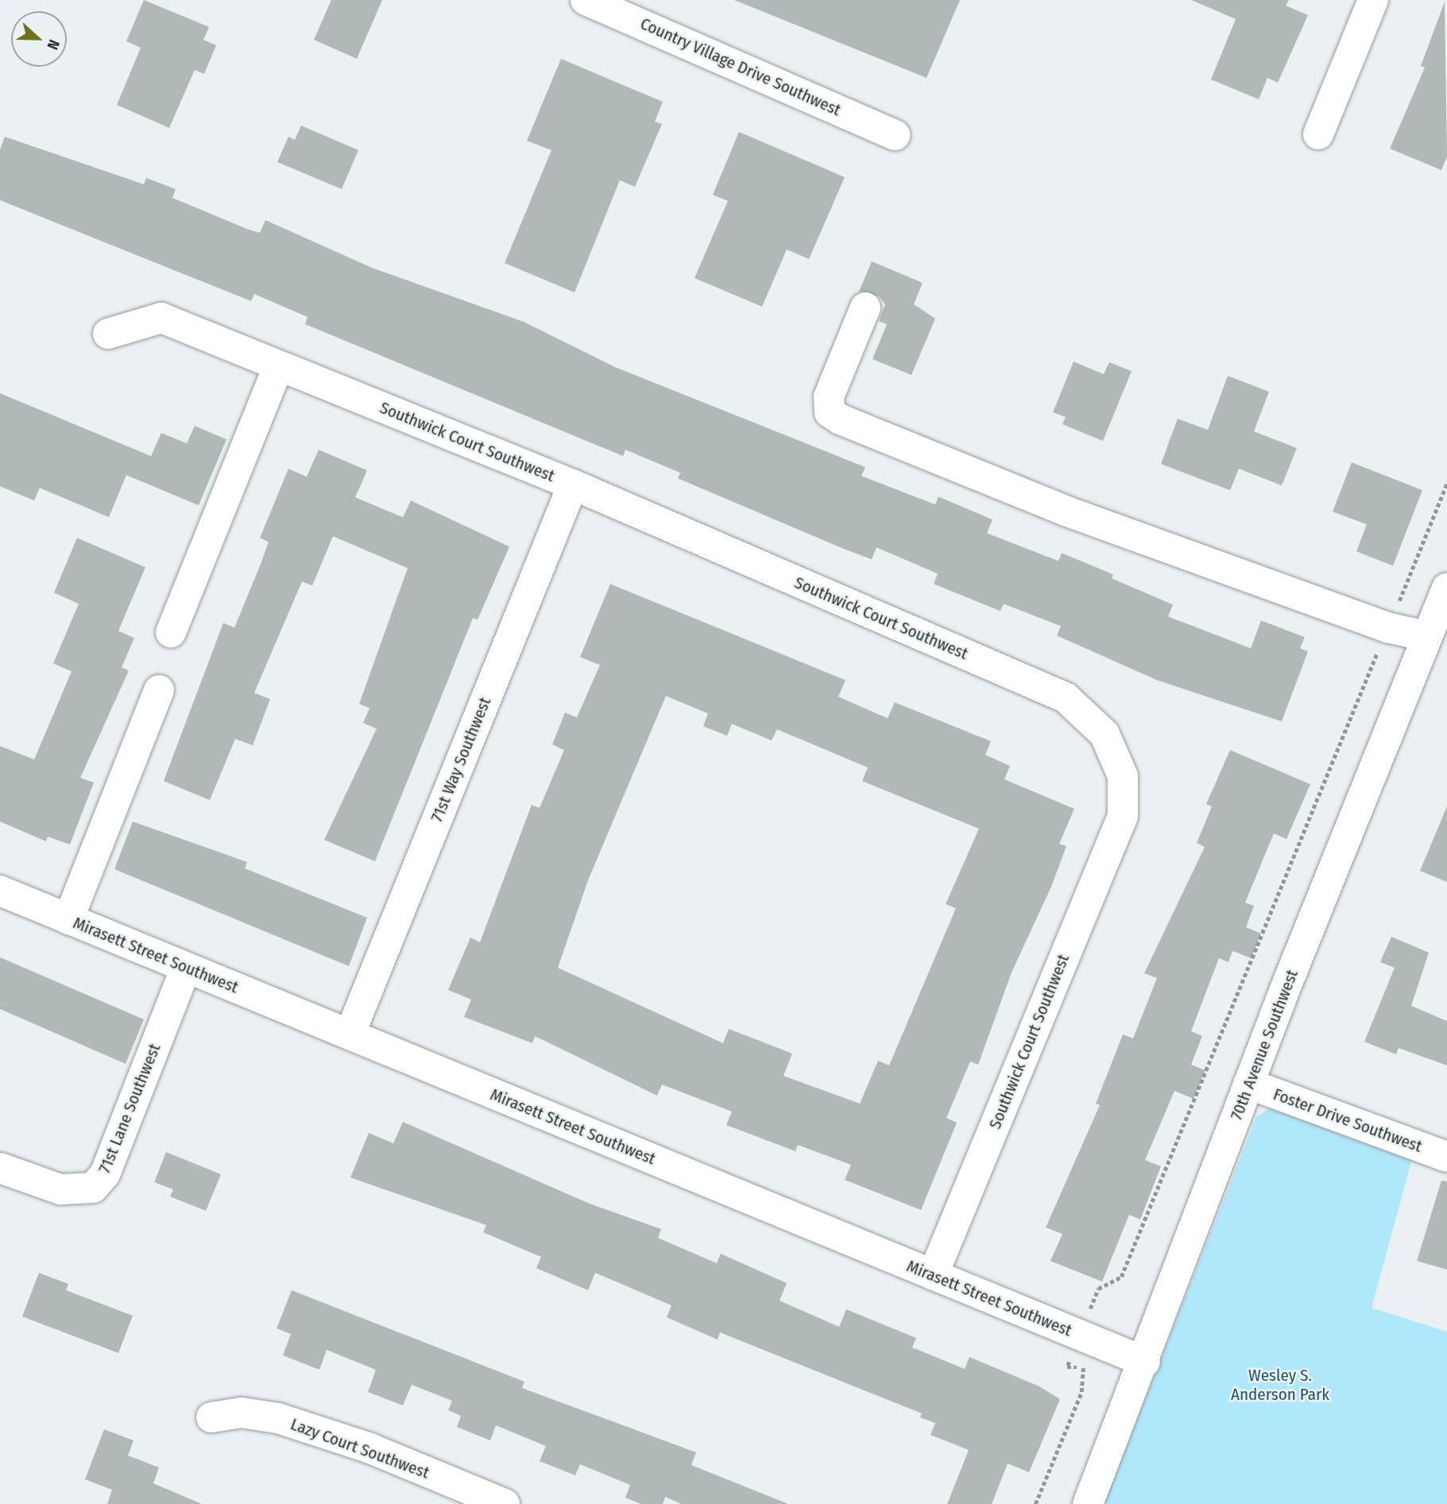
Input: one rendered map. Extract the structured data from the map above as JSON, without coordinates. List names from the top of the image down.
{
  "streets": {
    "street": [
      "Country Village Drive Southwest",
      "Southwick Court Southwest",
      "71st Way Southwest",
      "Mirasett Street Southwest",
      "70th Avenue Southwest",
      "71st Lane Southwest",
      "Foster Drive Southwest",
      "Lazy Court Southwest"
    ]
  },
  "crossings": [
    ["Southwick Court Southwest", "71st Way Southwest"],
    ["Southwick Court Southwest", "Mirasett Street Southwest"],
    ["71st Way Southwest", "Mirasett Street Southwest"],
    ["Mirasett Street Southwest", "70th Avenue Southwest"],
    ["Mirasett Street Southwest", "71st Lane Southwest"],
    ["70th Avenue Southwest", "Foster Drive Southwest"]
  ],
  "parks": ["Wesley S. Anderson Park"],
  "north": "right"
}
